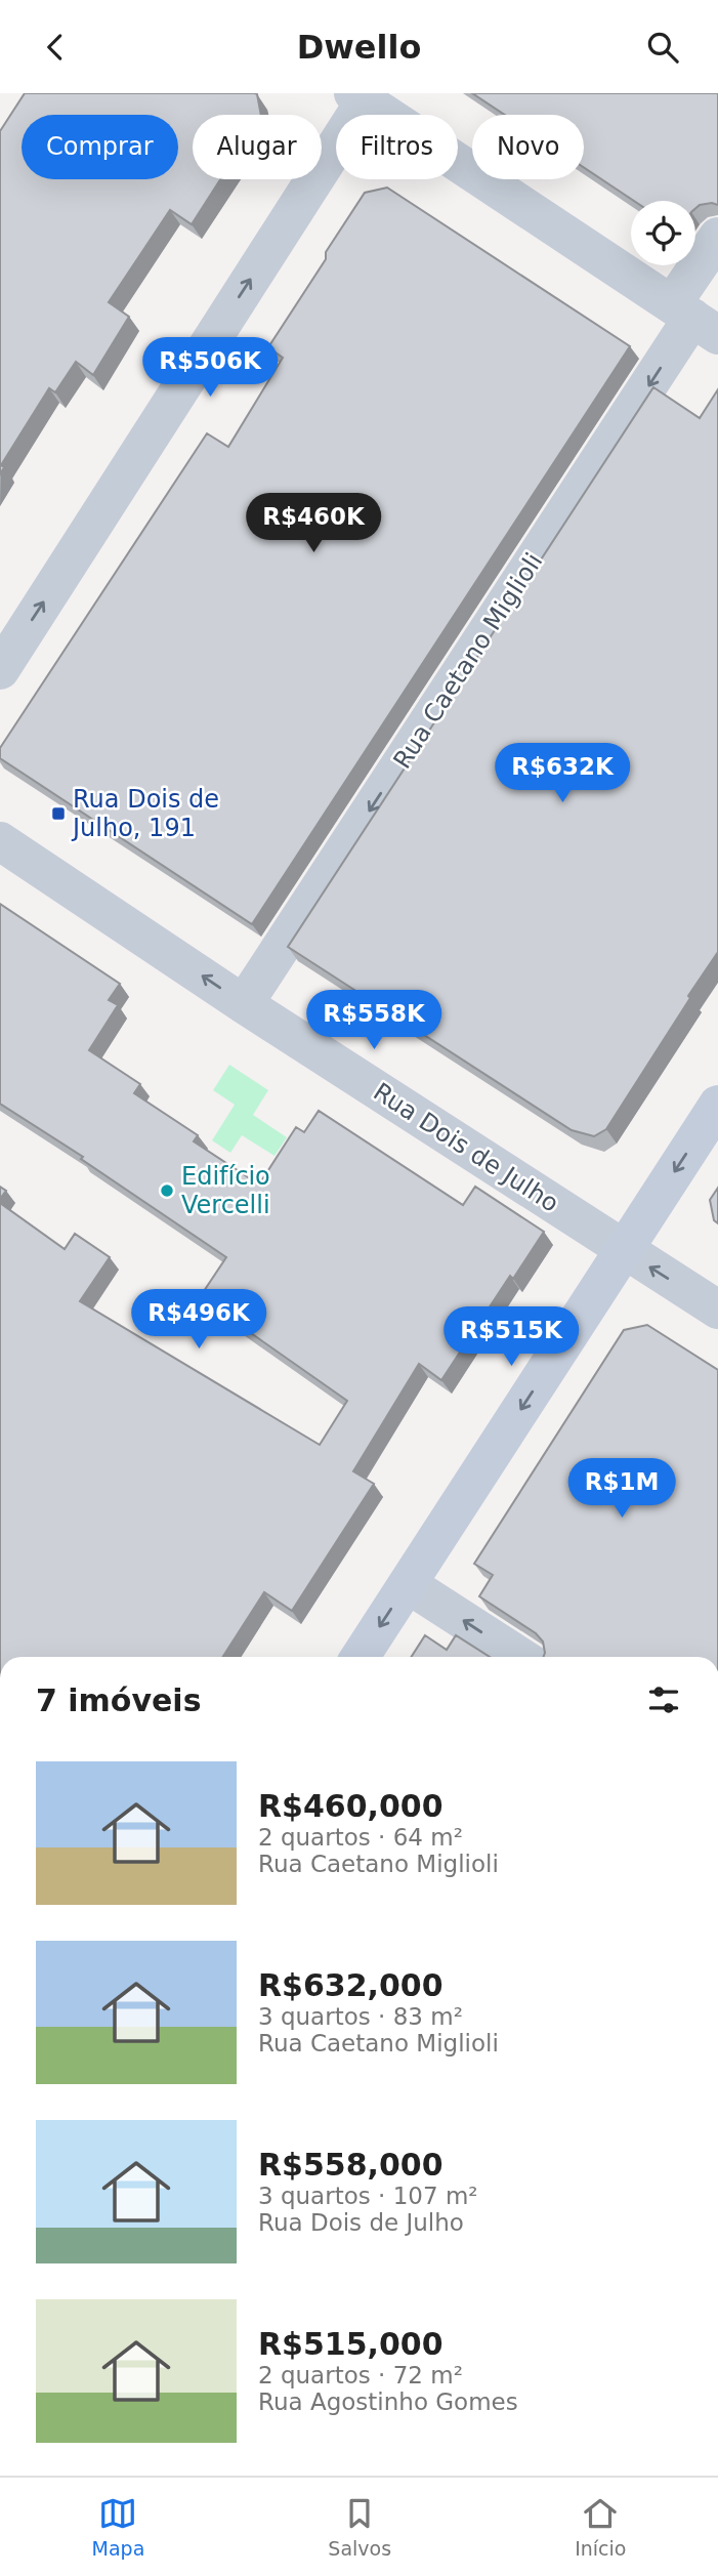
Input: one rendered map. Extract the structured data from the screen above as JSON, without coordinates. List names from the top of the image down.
{
  "streets": {
    "street": ["Rua Caetano Miglioli", "Rua Dois de Julho"]
  },
  "crossings": [
    ["Rua Caetano Miglioli", "Rua Dois de Julho"]
  ],
  "one_way": ["Rua Caetano Miglioli", "Rua Dois de Julho"],
  "places": {
    "transit": ["Rua Dois de Julho, 191"],
    "other": ["Edifício Vercelli"]
  },
  "page": {
    "header": "Dwello",
    "chip": [
      "Comprar",
      "Alugar",
      "Filtros",
      "Novo"
    ],
    "price": [
      "R$506K",
      "R$460K",
      "R$632K",
      "R$558K",
      "R$496K",
      "R$515K",
      "R$1M"
    ],
    "heading": "7 imóveis",
    "list": [
      {
        "name": "R$460,000",
        "note": "2 quartos · 64 m² · Rua Caetano Miglioli"
      },
      {
        "name": "R$632,000",
        "note": "3 quartos · 83 m² · Rua Caetano Miglioli"
      },
      {
        "name": "R$558,000",
        "note": "3 quartos · 107 m² · Rua Dois de Julho"
      },
      {
        "name": "R$515,000",
        "note": "2 quartos · 72 m² · Rua Agostinho Gomes"
      }
    ],
    "tabs": ["Mapa", "Salvos", "Início"]
  }
}
